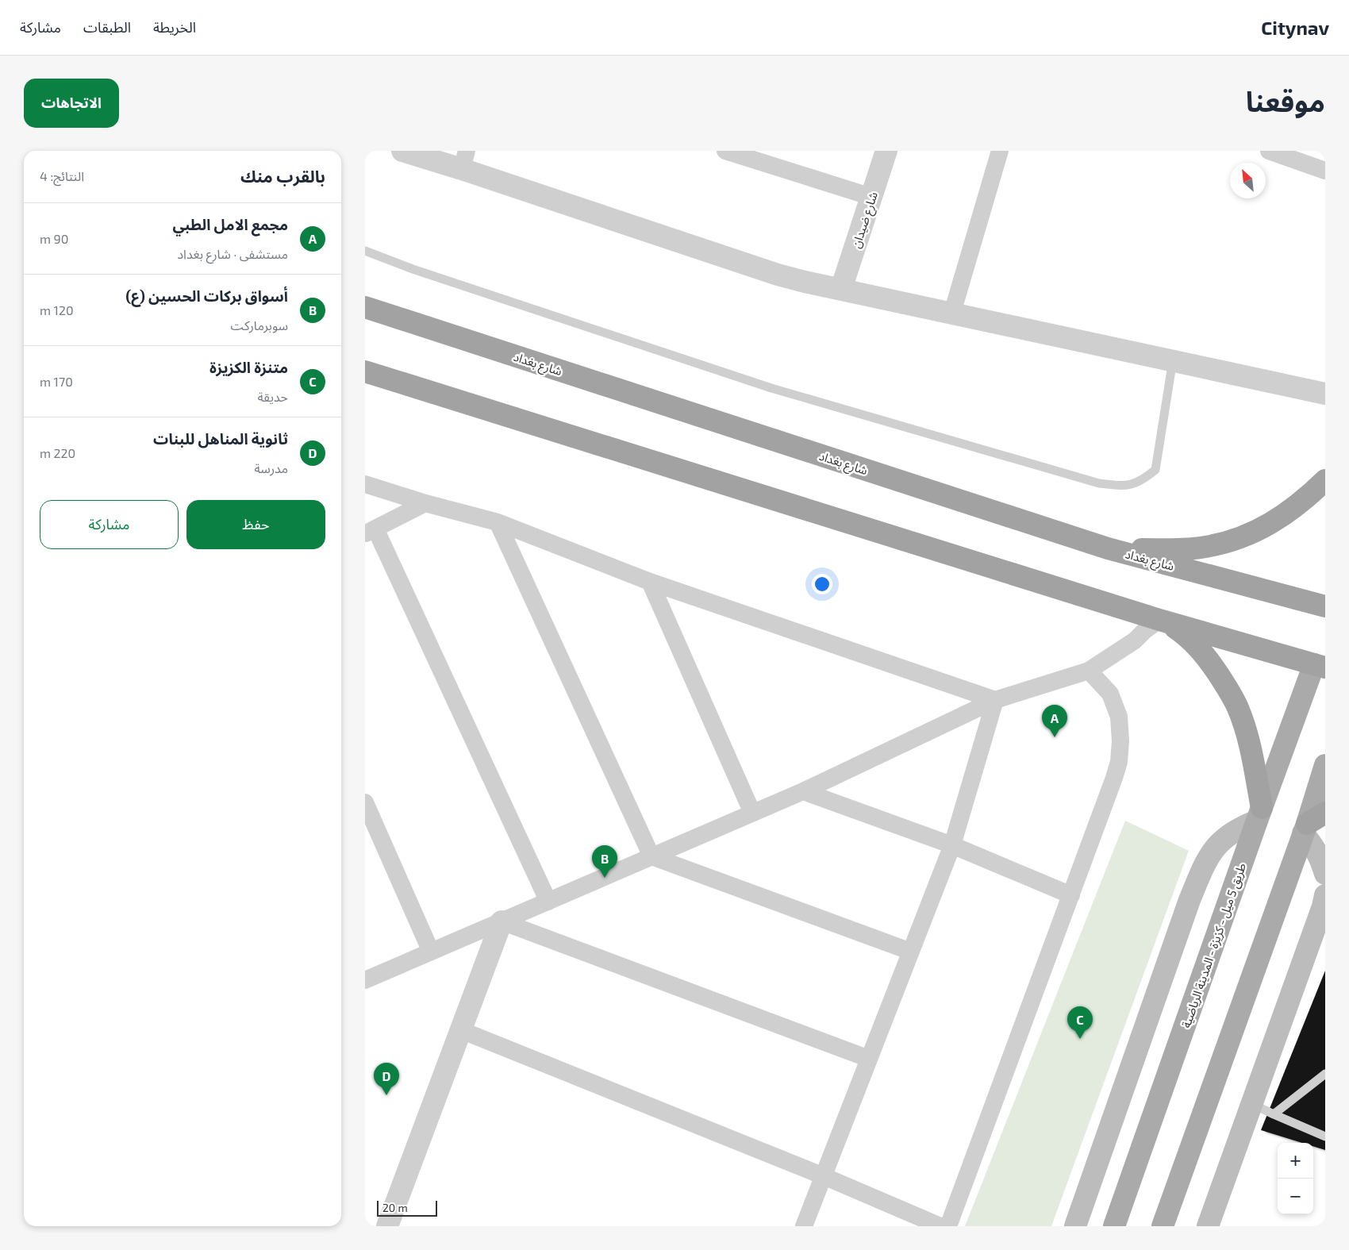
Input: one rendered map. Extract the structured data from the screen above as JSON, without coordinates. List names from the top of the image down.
{
  "streets": {
    "highway": ["شارع بغداد"],
    "main road": ["طريق 5 ميل - كزيزة - المدينة الرياضية"],
    "street": ["شارع ضيدان"]
  },
  "scale_bar": "20 m",
  "north": "top left",
  "page": {
    "header": "Citynav",
    "nav": ["الخريطة", "الطبقات", "مشاركة"],
    "title": "موقعنا",
    "buttons": [
      "الاتجاهات",
      ["حفظ", "مشاركة"]
    ],
    "heading": ["بالقرب منك", "النتائج: 4"],
    "list": [
      {
        "mark": "A",
        "name": "مجمع الامل الطبي",
        "note": "مستشفى · شارع بغداد",
        "value": "90 m"
      },
      {
        "mark": "B",
        "name": "أسواق بركات الحسين (ع)",
        "note": "سوبرماركت",
        "value": "120 m"
      },
      {
        "mark": "C",
        "name": "متنزة الكزيزة",
        "note": "حديقة",
        "value": "170 m"
      },
      {
        "mark": "D",
        "name": "ثانوية المناهل للبنات",
        "note": "مدرسة",
        "value": "220 m"
      }
    ],
    "pins": [
      "A",
      "B",
      "C",
      "D"
    ],
    "map_buttons": ["+", "−"],
    "scale": "20 m"
  }
}
